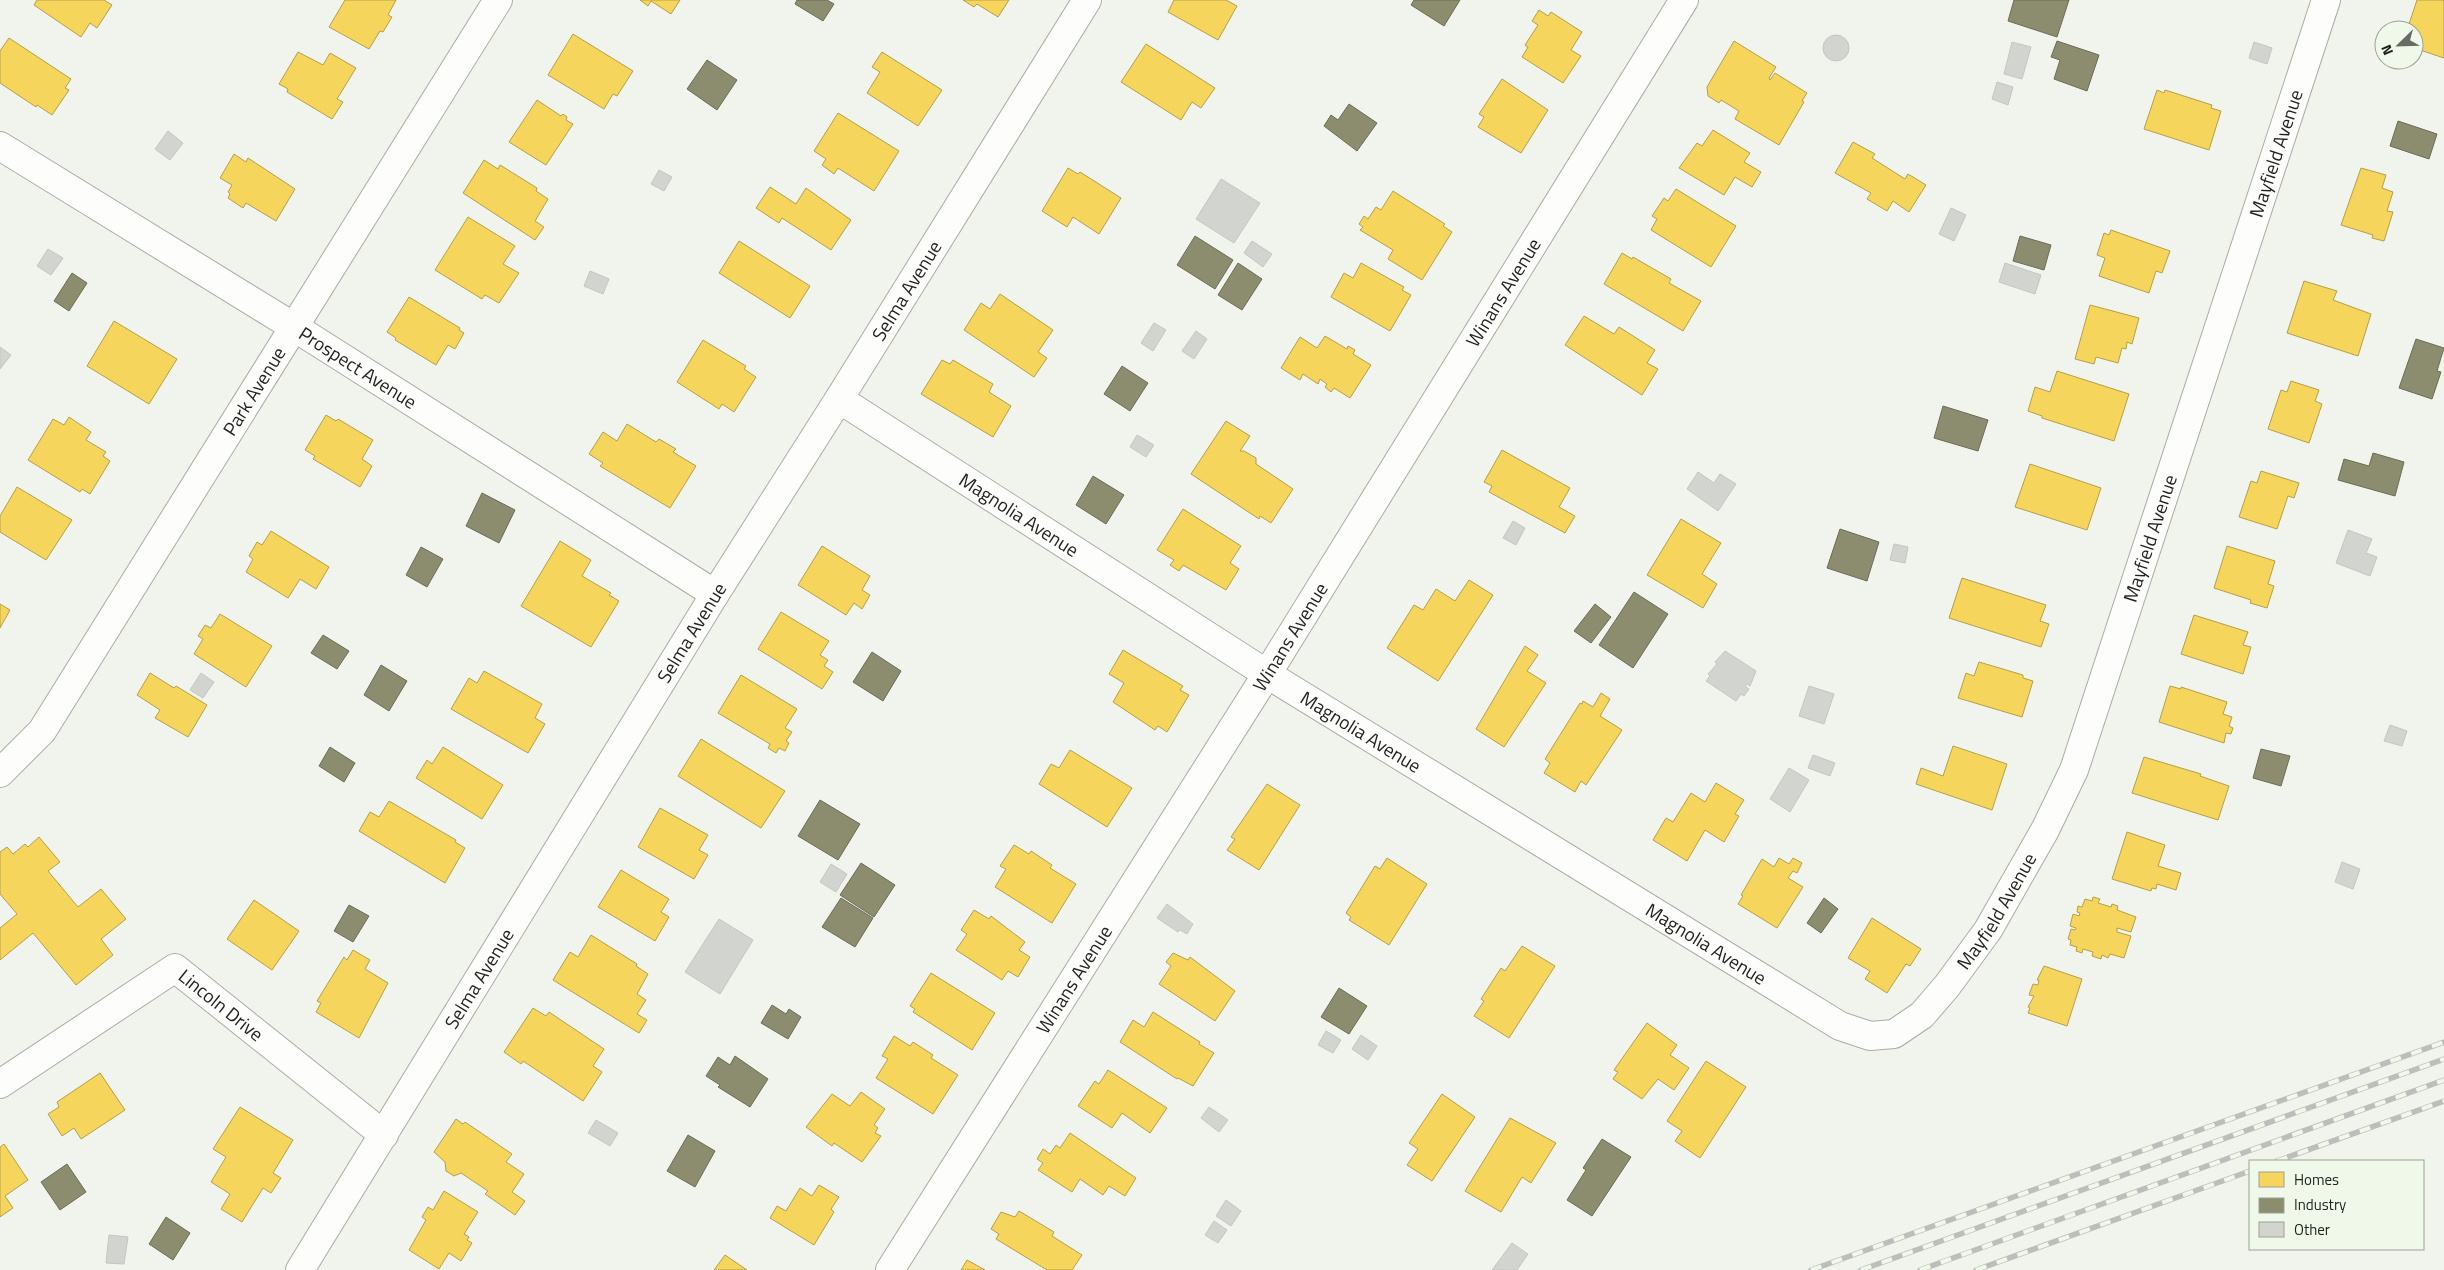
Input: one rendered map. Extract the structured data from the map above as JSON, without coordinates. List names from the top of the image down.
{
  "streets": {
    "street": [
      "Mayfield Avenue",
      "Selma Avenue",
      "Winans Avenue",
      "Prospect Avenue",
      "Park Avenue",
      "Magnolia Avenue",
      "Lincoln Drive"
    ]
  },
  "crossings": [
    ["Mayfield Avenue", "Magnolia Avenue"],
    ["Selma Avenue", "Prospect Avenue"],
    ["Selma Avenue", "Magnolia Avenue"],
    ["Selma Avenue", "Lincoln Drive"],
    ["Winans Avenue", "Magnolia Avenue"],
    ["Prospect Avenue", "Park Avenue"]
  ],
  "legend": ["Homes", "Industry", "Other"],
  "north": "bottom left"
}
